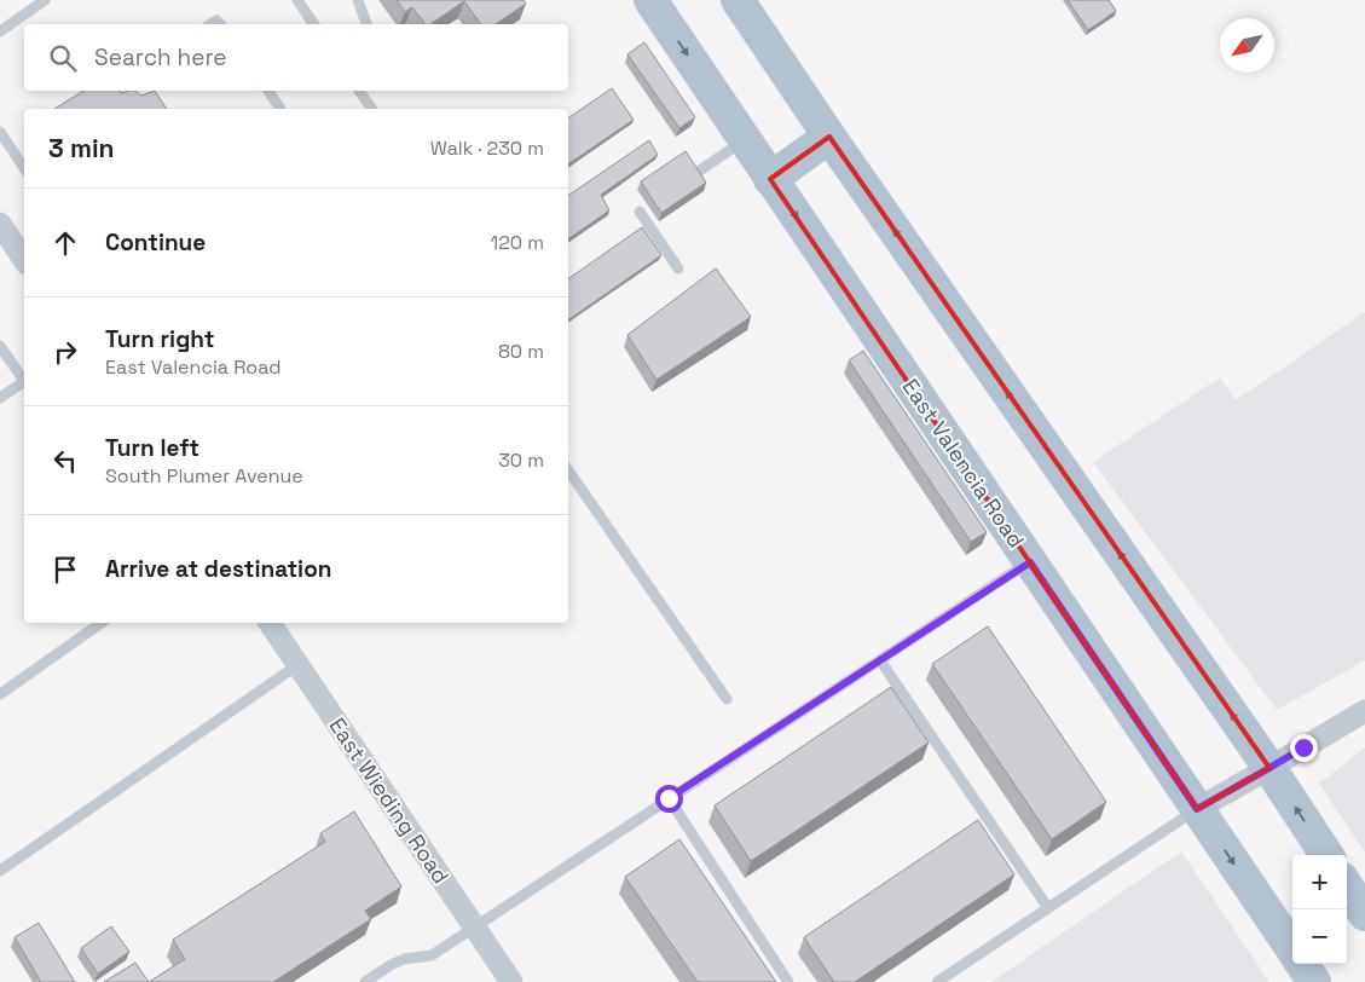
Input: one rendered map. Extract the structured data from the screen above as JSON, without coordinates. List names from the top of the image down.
{
  "streets": {
    "main road": ["East Valencia Road"],
    "street": ["East Wieding Road"]
  },
  "north": "bottom left",
  "page": {
    "search": "Search here",
    "heading": ["3 min", "Walk · 230 m"],
    "list": [
      ["Continue", "120 m"],
      ["Turn right", "East Valencia Road", "80 m"],
      ["Turn left", "South Plumer Avenue", "30 m"],
      "Arrive at destination"
    ],
    "map_buttons": ["+", "−"]
  }
}
